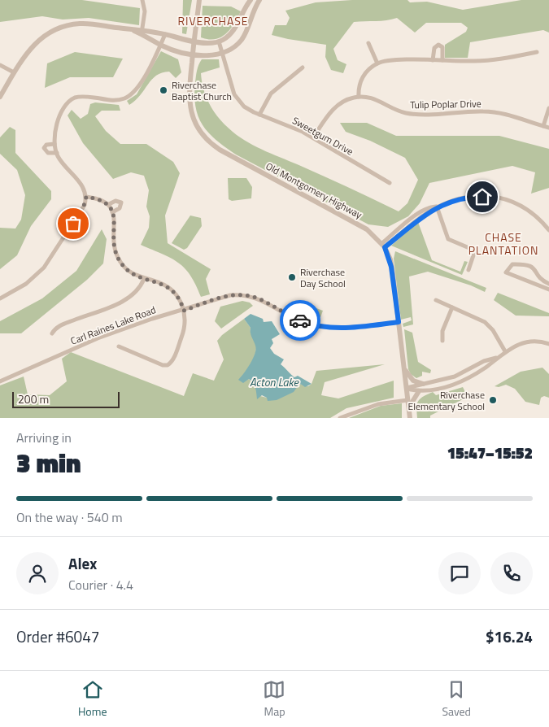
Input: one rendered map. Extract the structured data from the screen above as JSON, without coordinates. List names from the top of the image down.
{
  "streets": {
    "street": [
      "Tulip Poplar Drive",
      "Sweetgum Drive",
      "Old Montgomery Highway",
      "Carl Raines Lake Road"
    ]
  },
  "districts": ["RIVERCHASE", "CHASE PLANTATION"],
  "water": ["Acton Lake"],
  "places": ["Riverchase Baptist Church", "Riverchase Day School", "Riverchase Elementary School"],
  "scale_bar": "200 m",
  "page": {
    "scale": "200 m",
    "heading": ["3 min", "Arriving in", "15:47–15:52"],
    "panel": [
      "Alex",
      "Courier · 4.4",
      "Order #6047",
      "$16.24"
    ],
    "bar": "On the way · 540 m",
    "tabs": ["Home", "Map", "Saved"]
  }
}
